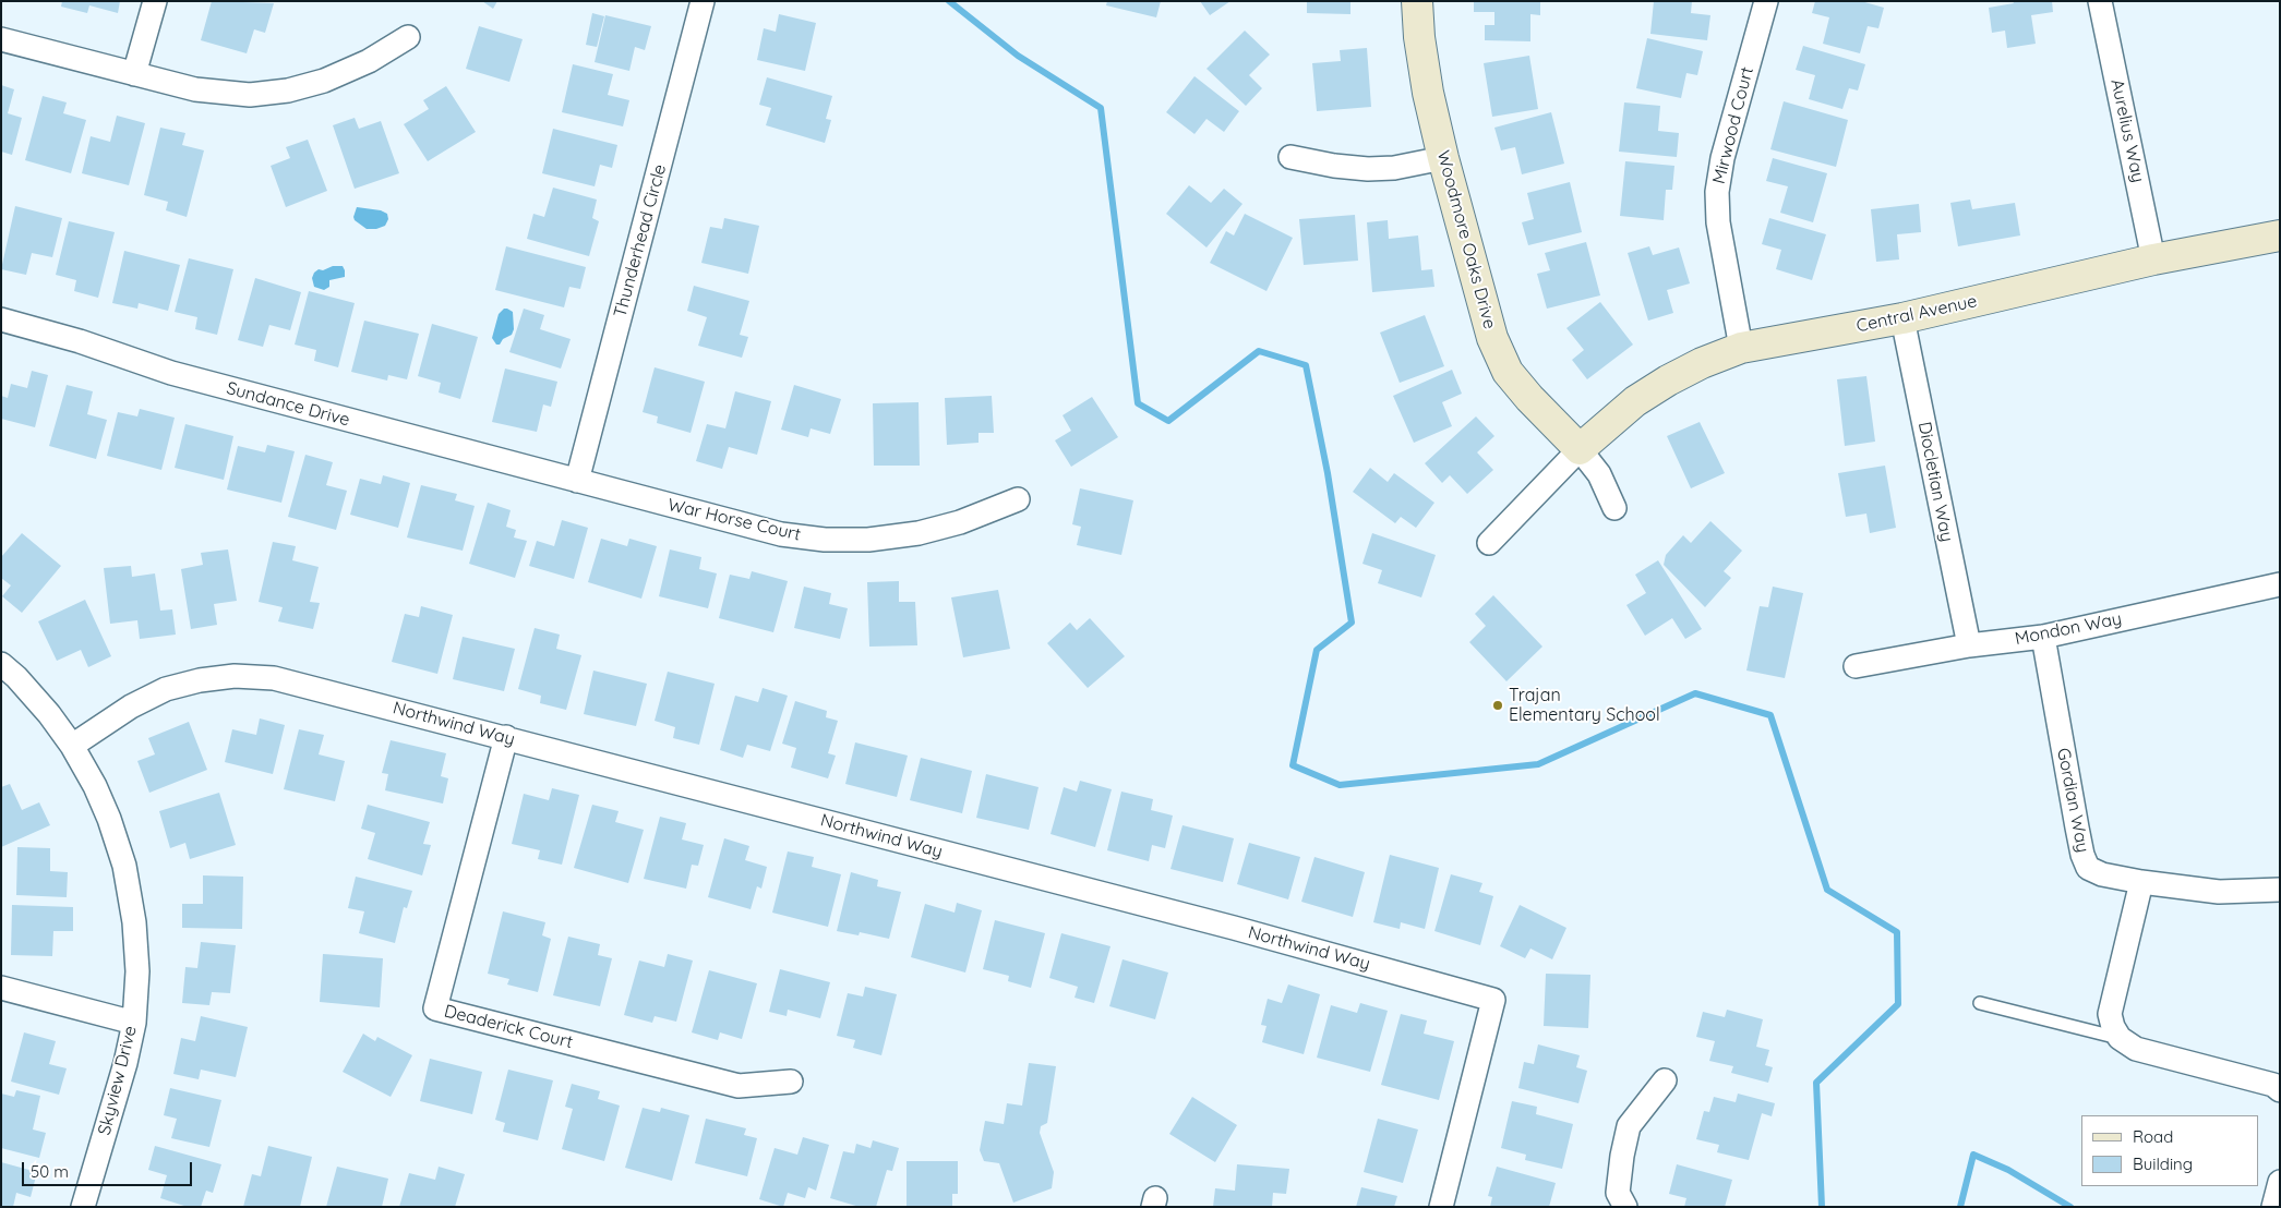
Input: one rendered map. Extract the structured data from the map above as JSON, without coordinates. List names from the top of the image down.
{
  "streets": {
    "street": [
      "Mirwood Court",
      "Aurelius Way",
      "Woodmore Oaks Drive",
      "Thunderhead Circle",
      "Central Avenue",
      "Sundance Drive",
      "Diocletian Way",
      "War Horse Court",
      "Mondon Way",
      "Northwind Way",
      "Gordian Way",
      "Deaderick Court",
      "Skyview Drive"
    ]
  },
  "crossings": [
    ["Mirwood Court", "Central Avenue"],
    ["Aurelius Way", "Central Avenue"],
    ["Woodmore Oaks Drive", "Central Avenue"],
    ["Thunderhead Circle", "Sundance Drive"],
    ["Thunderhead Circle", "War Horse Court"],
    ["Central Avenue", "Diocletian Way"],
    ["Sundance Drive", "War Horse Court"],
    ["Diocletian Way", "Mondon Way"],
    ["Mondon Way", "Gordian Way"],
    ["Northwind Way", "Deaderick Court"],
    ["Northwind Way", "Skyview Drive"]
  ],
  "places": ["Trajan Elementary School"],
  "legend": ["Road", "Building"],
  "scale_bar": "50 m"
}
